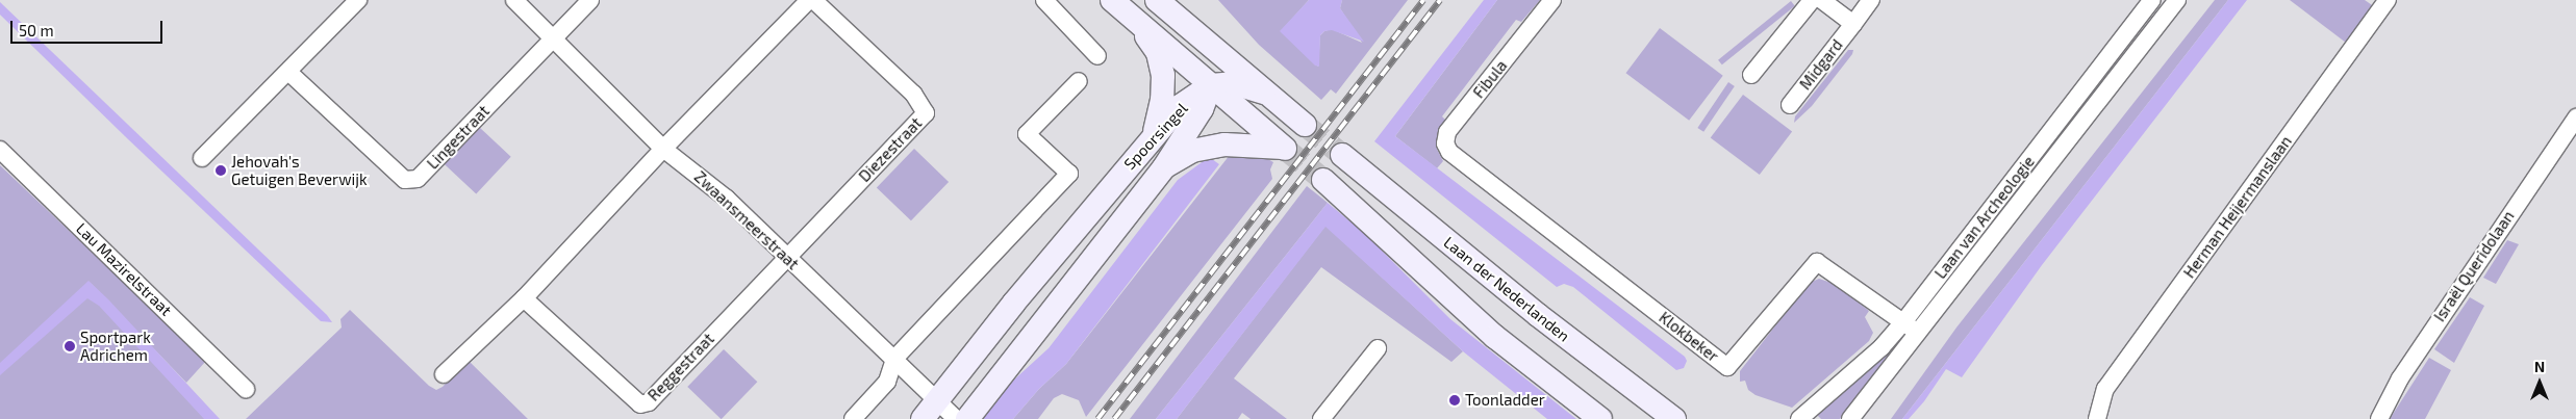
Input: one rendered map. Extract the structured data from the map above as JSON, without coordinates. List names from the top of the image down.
{
  "streets": {
    "main road": ["Spoorsingel", "Laan der Nederlanden"],
    "street": [
      "Midgard",
      "Fibula",
      "Lingestraat",
      "Diezestraat",
      "Herman Heijermanslaan",
      "Laan van Archeologie",
      "Zwaansmeerstraat",
      "Israël Queridolaan",
      "Lau Mazirelstraat",
      "Klokbeker",
      "Reggestraat"
    ]
  },
  "crossings": [
    ["Fibula", "Klokbeker"],
    ["Spoorsingel", "Zwaansmeerstraat"],
    ["Lingestraat", "Zwaansmeerstraat"],
    ["Diezestraat", "Zwaansmeerstraat"],
    ["Diezestraat", "Reggestraat"],
    ["Laan van Archeologie", "Klokbeker"],
    ["Zwaansmeerstraat", "Reggestraat"]
  ],
  "places": ["Jehovah's Getuigen Beverwijk", "Sportpark Adrichem", "Toonladder"],
  "scale_bar": "50 m",
  "north": "top"
}
